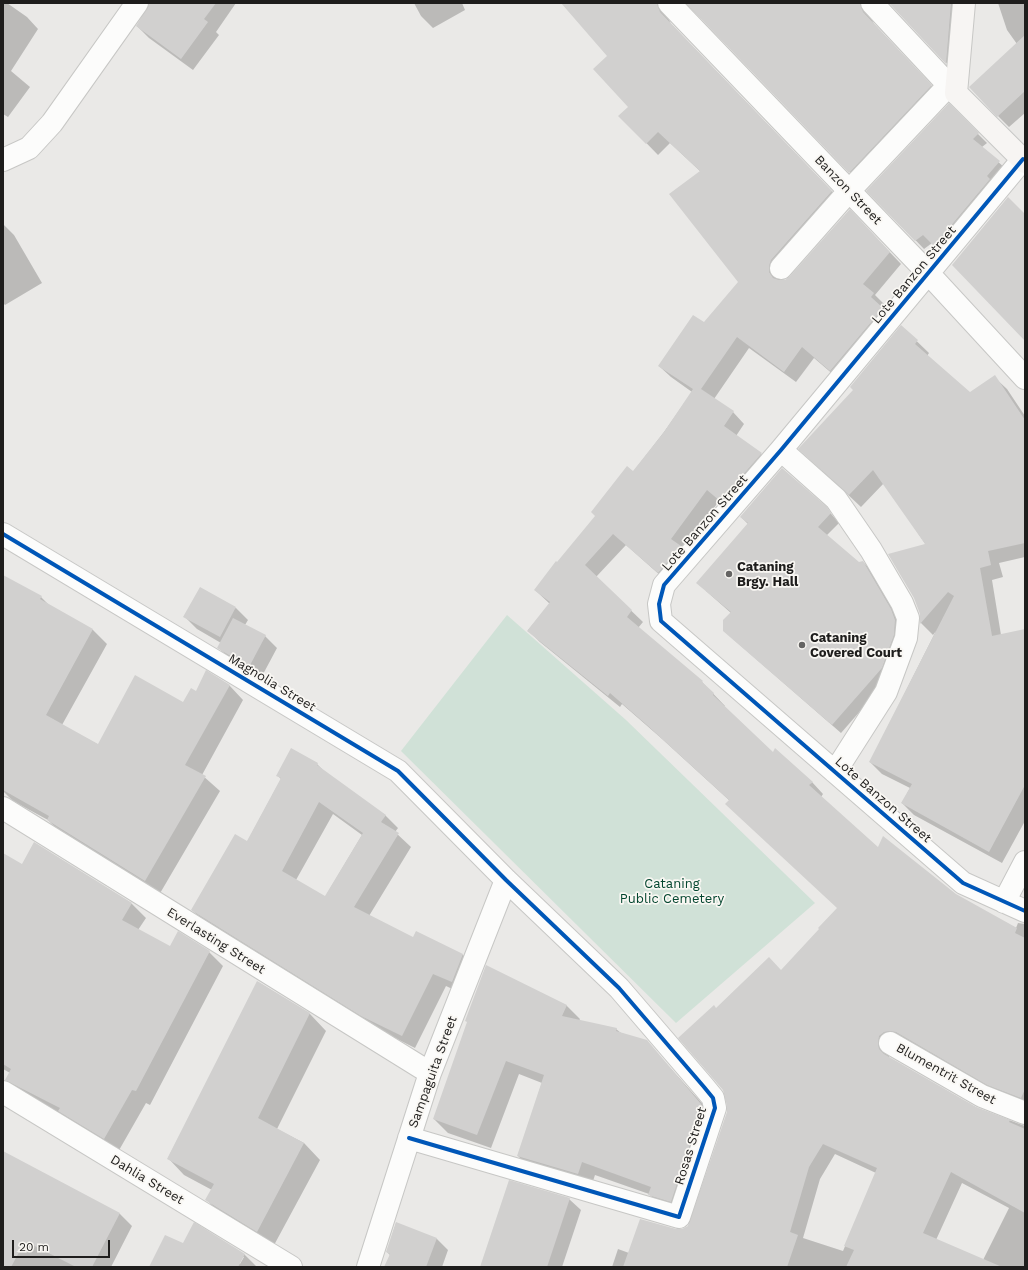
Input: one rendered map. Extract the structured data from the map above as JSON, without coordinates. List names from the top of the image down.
{
  "streets": {
    "street": [
      "Banzon Street",
      "Lote Banzon Street",
      "Magnolia Street",
      "Everlasting Street",
      "Sampaguita Street",
      "Blumentrit Street",
      "Rosas Street",
      "Dahlia Street"
    ]
  },
  "crossings": [
    ["Banzon Street", "Lote Banzon Street"],
    ["Magnolia Street", "Sampaguita Street"],
    ["Magnolia Street", "Rosas Street"],
    ["Everlasting Street", "Sampaguita Street"],
    ["Sampaguita Street", "Rosas Street"]
  ],
  "parks": ["Cataning Public Cemetery"],
  "places": ["Cataning Brgy. Hall", "Cataning Covered Court"],
  "scale_bar": "20 m"
}
